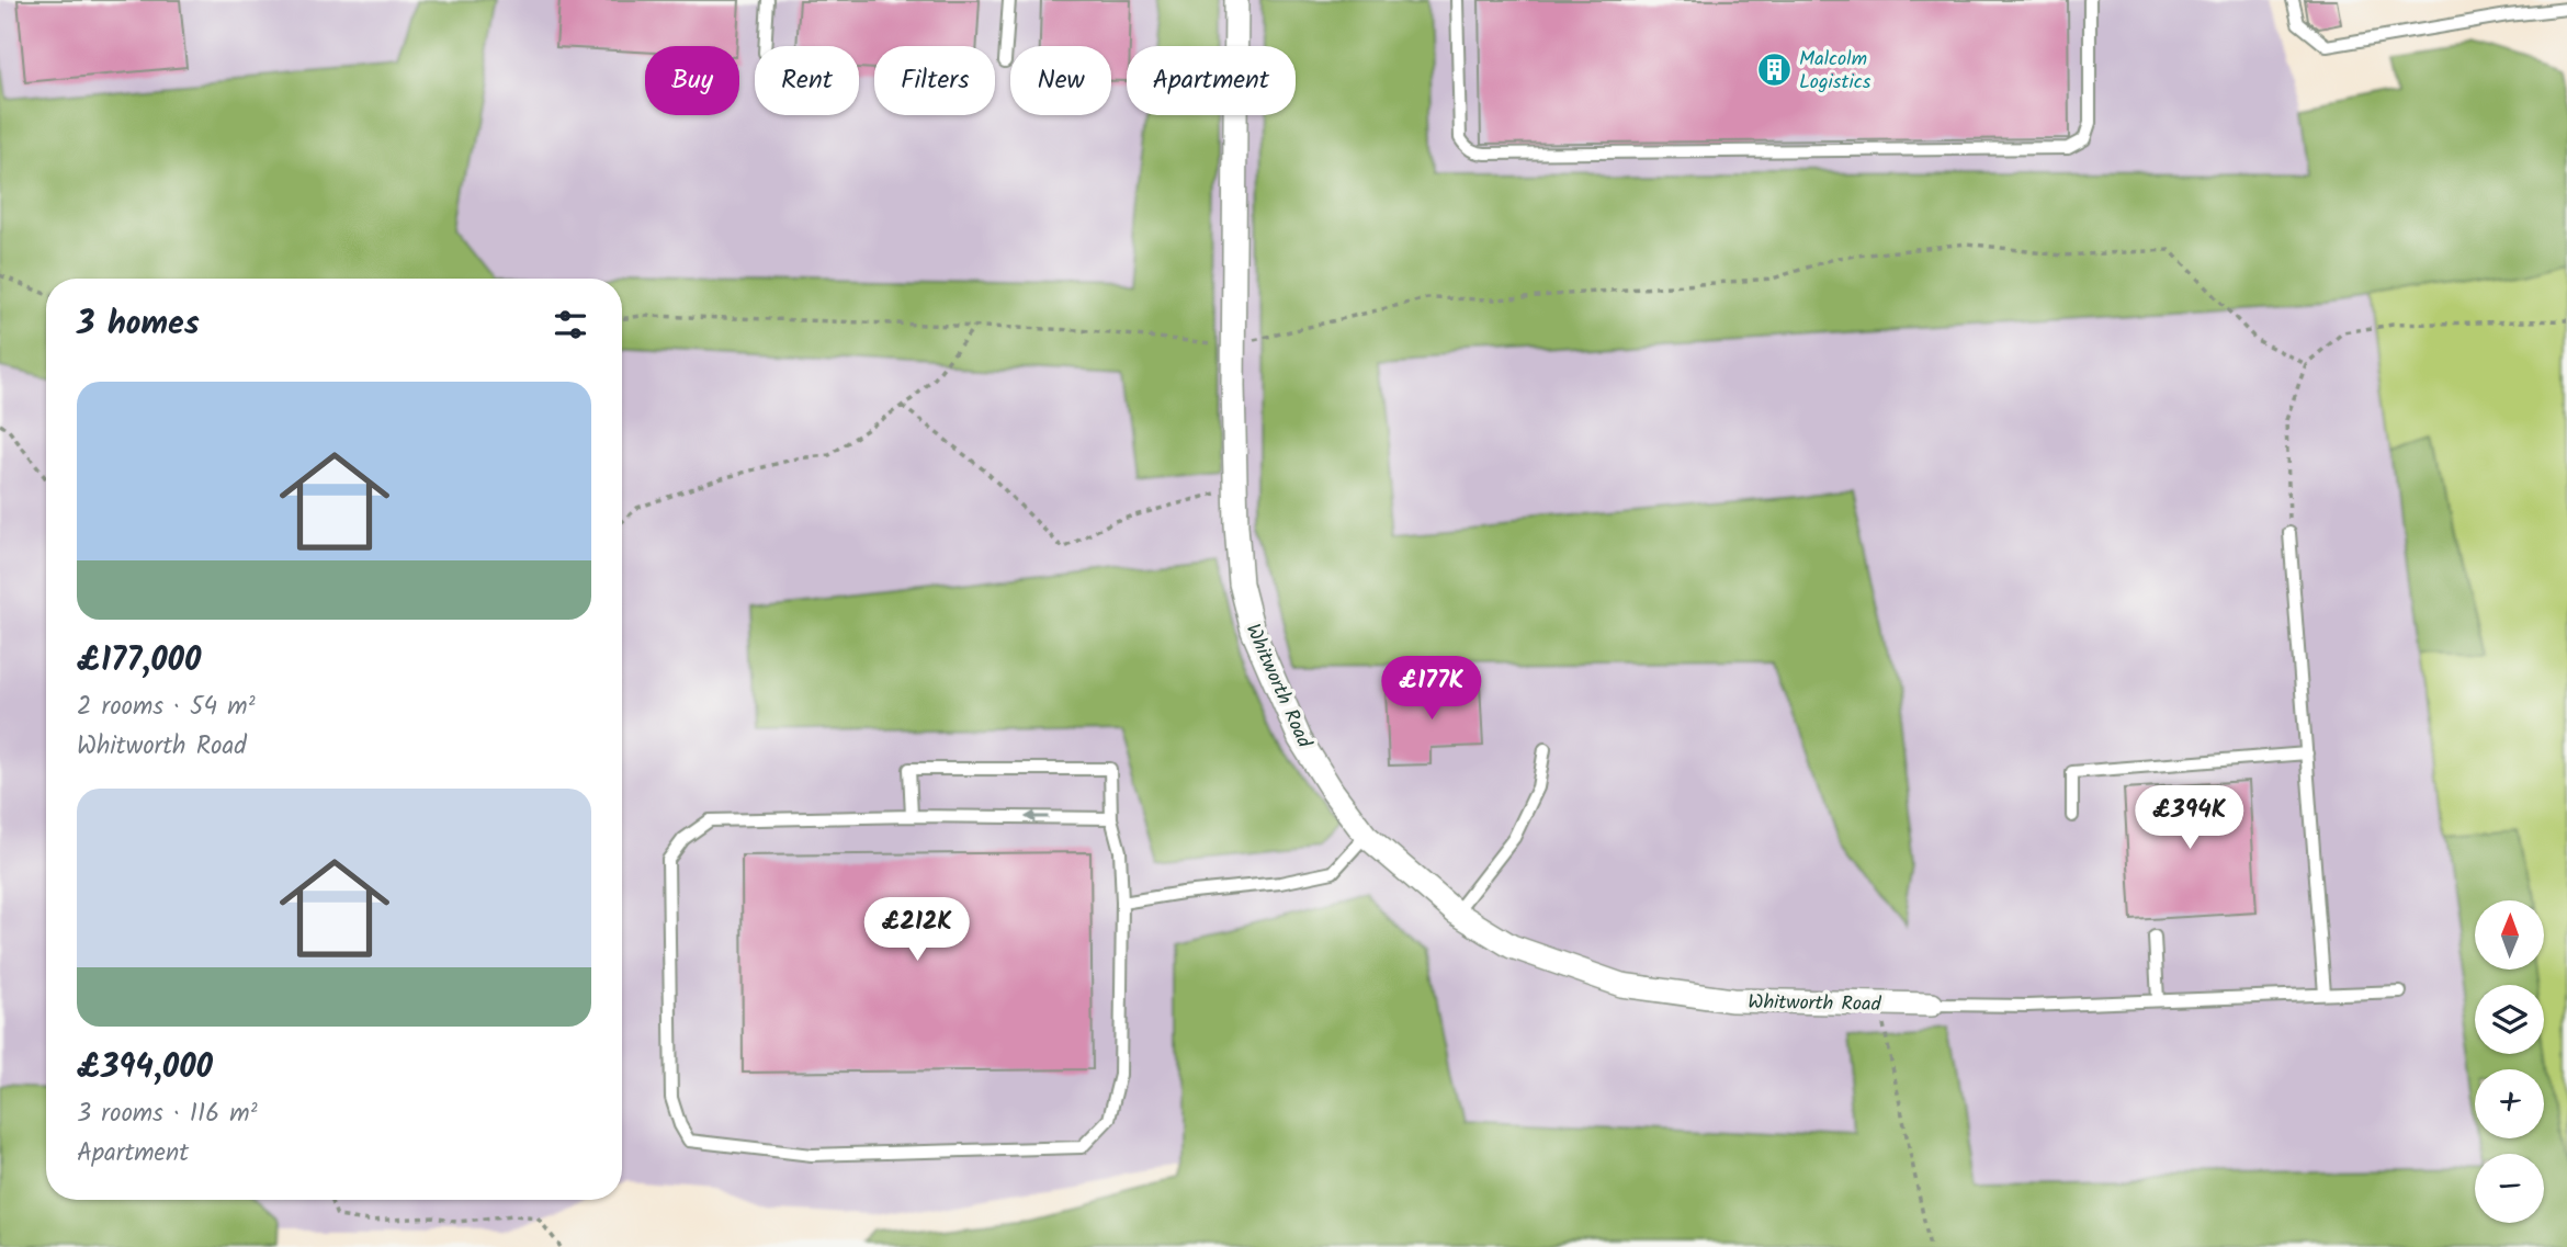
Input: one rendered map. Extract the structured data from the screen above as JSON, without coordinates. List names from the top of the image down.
{
  "streets": {
    "street": ["Whitworth Road"]
  },
  "places": {
    "building": ["Malcolm Logistics"]
  },
  "north": "top",
  "page": {
    "chip": [
      "Buy",
      "Rent",
      "Filters",
      "New",
      "Apartment"
    ],
    "heading": "3 homes",
    "list": [
      {
        "name": "£177,000",
        "note": "2 rooms · 54 m² · Whitworth Road"
      },
      {
        "name": "£394,000",
        "note": "3 rooms · 116 m² · Apartment"
      }
    ],
    "price": ["£177K", "£394K", "£212K"],
    "map_buttons": ["+", "−"]
  }
}
